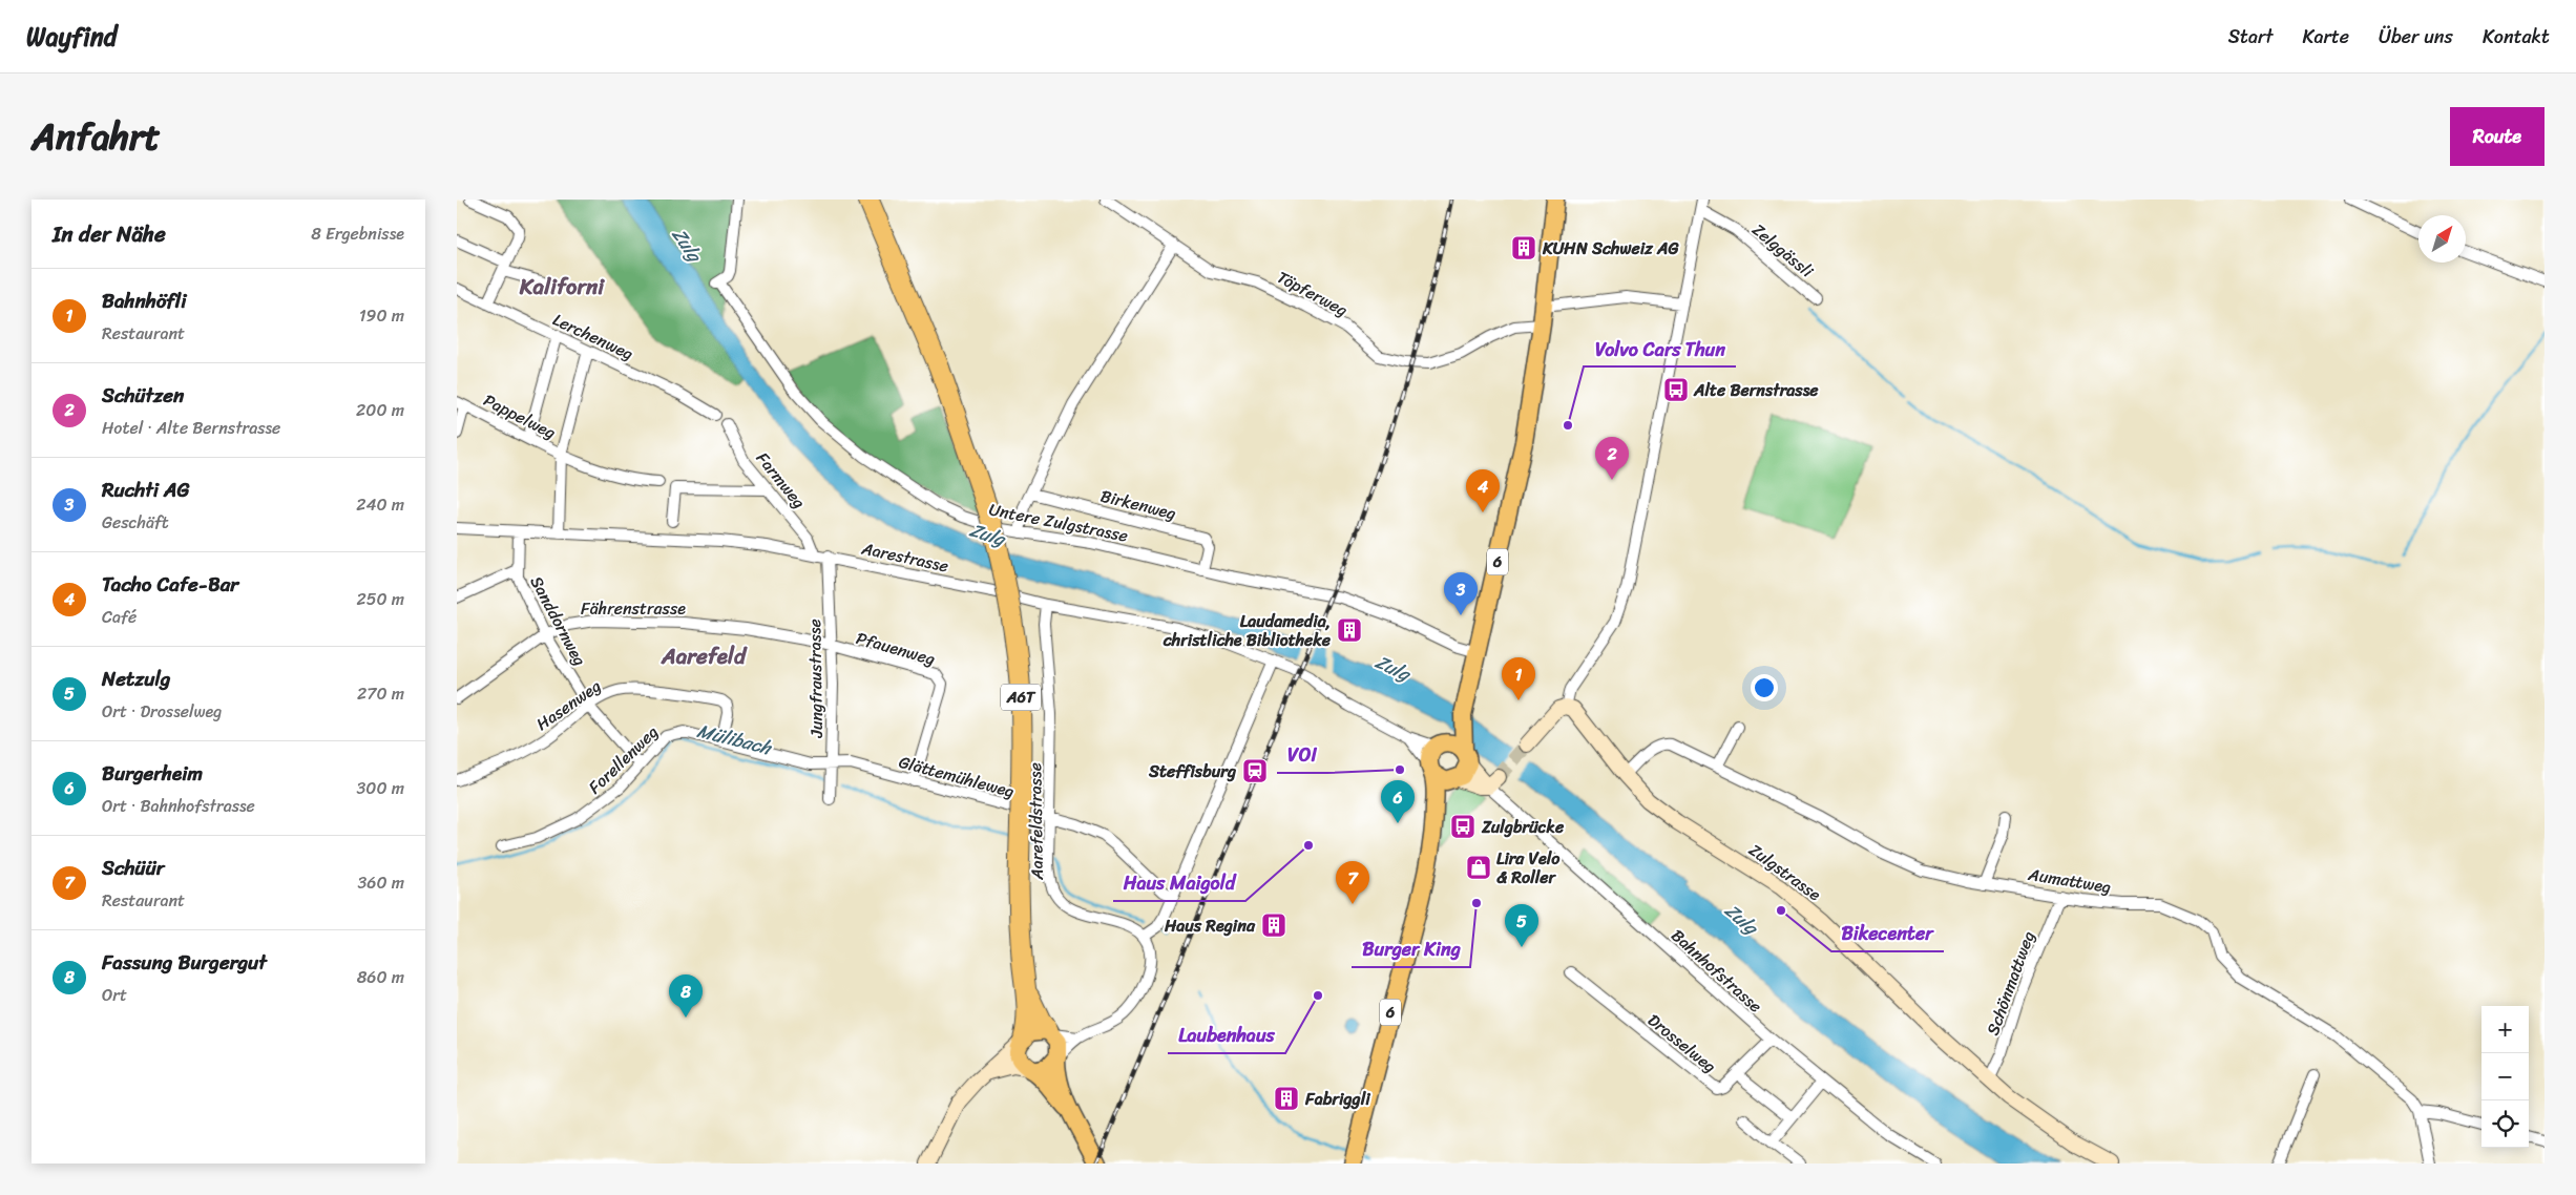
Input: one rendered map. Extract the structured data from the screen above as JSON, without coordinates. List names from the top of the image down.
{
  "streets": {
    "highway": ["A6T"],
    "main road": ["6"],
    "street": [
      "Zelggässli",
      "Töpferweg",
      "Lerchenweg",
      "Pappelweg",
      "Farmweg",
      "Birkenweg",
      "Untere Zulgstrasse",
      "Aarestrasse",
      "Fährenstrasse",
      "Sanddornweg",
      "Pfauenweg",
      "Jungfraustrasse",
      "Hasenweg",
      "Forellenweg",
      "Glättemühleweg",
      "Aarefeldstrasse",
      "Zulgstrasse",
      "Aumattweg",
      "Bahnhofstrasse",
      "Schönmattweg",
      "Drosselweg"
    ]
  },
  "crossings": [
    ["Töpferweg", "6"],
    ["Lerchenweg", "Pappelweg"],
    ["Pappelweg", "Aarestrasse"],
    ["Farmweg", "Aarestrasse"],
    ["Birkenweg", "Untere Zulgstrasse"],
    ["Untere Zulgstrasse", "6"],
    ["Aarestrasse", "Sanddornweg"],
    ["Aarestrasse", "Jungfraustrasse"],
    ["Aarestrasse", "Aarefeldstrasse"],
    ["Fährenstrasse", "Sanddornweg"],
    ["Fährenstrasse", "Pfauenweg"],
    ["Fährenstrasse", "Jungfraustrasse"],
    ["Sanddornweg", "Hasenweg"],
    ["Sanddornweg", "Forellenweg"],
    ["Pfauenweg", "Jungfraustrasse"],
    ["Pfauenweg", "Glättemühleweg"],
    ["Jungfraustrasse", "Forellenweg"],
    ["Jungfraustrasse", "Glättemühleweg"],
    ["Hasenweg", "Forellenweg"],
    ["Forellenweg", "Glättemühleweg"],
    ["Glättemühleweg", "Aarefeldstrasse"],
    ["Zulgstrasse", "Aumattweg"],
    ["Zulgstrasse", "Schönmattweg"],
    ["Aumattweg", "Schönmattweg"],
    ["Bahnhofstrasse", "Drosselweg"]
  ],
  "districts": ["Kaliforni", "Aarefeld"],
  "water": ["Zulg", "Mülibach"],
  "places": {
    "building": [
      "KUHN Schweiz AG",
      "Laudamedia, christliche Bibliotheke",
      "Haus Regina",
      "Fabriggli"
    ],
    "bus stop": ["Alte Bernstrasse", "Zulgbrücke"],
    "other": [
      "Volvo Cars Thun",
      "VOI",
      "Haus Maigold",
      "Burger King",
      "Bikecenter",
      "Laubenhaus"
    ],
    "station": ["Steffisburg"],
    "shop": ["Lira Velo & Roller"]
  },
  "north": "top right",
  "page": {
    "header": "Wayfind",
    "nav": [
      "Start",
      "Karte",
      "Über uns",
      "Kontakt"
    ],
    "title": "Anfahrt",
    "buttons": "Route",
    "heading": ["In der Nähe", "8 Ergebnisse"],
    "list": [
      {
        "mark": "1",
        "name": "Bahnhöfli",
        "note": "Restaurant",
        "value": "190 m"
      },
      {
        "mark": "2",
        "name": "Schützen",
        "note": "Hotel · Alte Bernstrasse",
        "value": "200 m"
      },
      {
        "mark": "3",
        "name": "Ruchti AG",
        "note": "Geschäft",
        "value": "240 m"
      },
      {
        "mark": "4",
        "name": "Tacho Cafe-Bar",
        "note": "Café",
        "value": "250 m"
      },
      {
        "mark": "5",
        "name": "Netzulg",
        "note": "Ort · Drosselweg",
        "value": "270 m"
      },
      {
        "mark": "6",
        "name": "Burgerheim",
        "note": "Ort · Bahnhofstrasse",
        "value": "300 m"
      },
      {
        "mark": "7",
        "name": "Schüür",
        "note": "Restaurant",
        "value": "360 m"
      },
      {
        "mark": "8",
        "name": "Fassung Burgergut",
        "note": "Ort",
        "value": "860 m"
      }
    ],
    "pins": [
      "2",
      "4",
      "3",
      "1",
      "6",
      "7",
      "5",
      "8"
    ],
    "map_buttons": ["+", "−"]
  }
}
